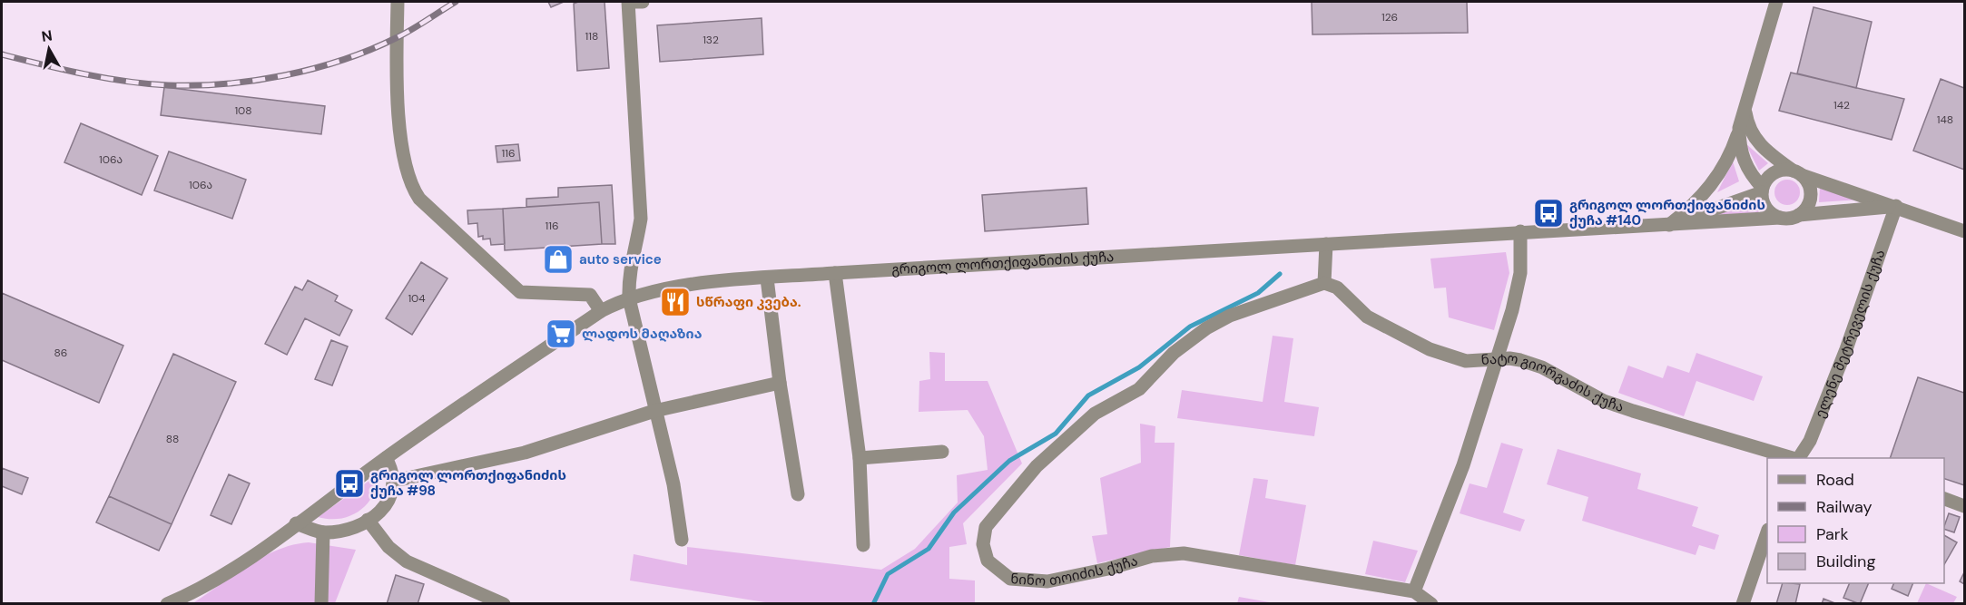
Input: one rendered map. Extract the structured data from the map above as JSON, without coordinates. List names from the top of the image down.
{
  "streets": {
    "street": [
      "გრიგოლ ლორთქიფანიძის ქუჩა",
      "ელენე მეტრეველის ქუჩა",
      "ნატო გიორგაძის ქუჩა",
      "ნინო თოიძის ქუჩა"
    ]
  },
  "crossings": [
    ["ნატო გიორგაძის ქუჩა", "ნინო თოიძის ქუჩა"]
  ],
  "places": {
    "bus stop": ["გრიგოლ ლორთქიფანიძის ქუჩა #140", "გრიგოლ ლორთქიფანიძის ქუჩა #98"],
    "shop": ["auto service"],
    "restaurant": ["სწრაფი კვება."],
    "supermarket": ["ლადოს მაღაზია"]
  },
  "house_numbers": [
    "126",
    "118",
    "132",
    "142",
    "108",
    "148",
    "116",
    "106ა",
    "106ა",
    "116",
    "104",
    "86",
    "88"
  ],
  "legend": [
    "Road",
    "Railway",
    "Park",
    "Building"
  ],
  "north": "top"
}
